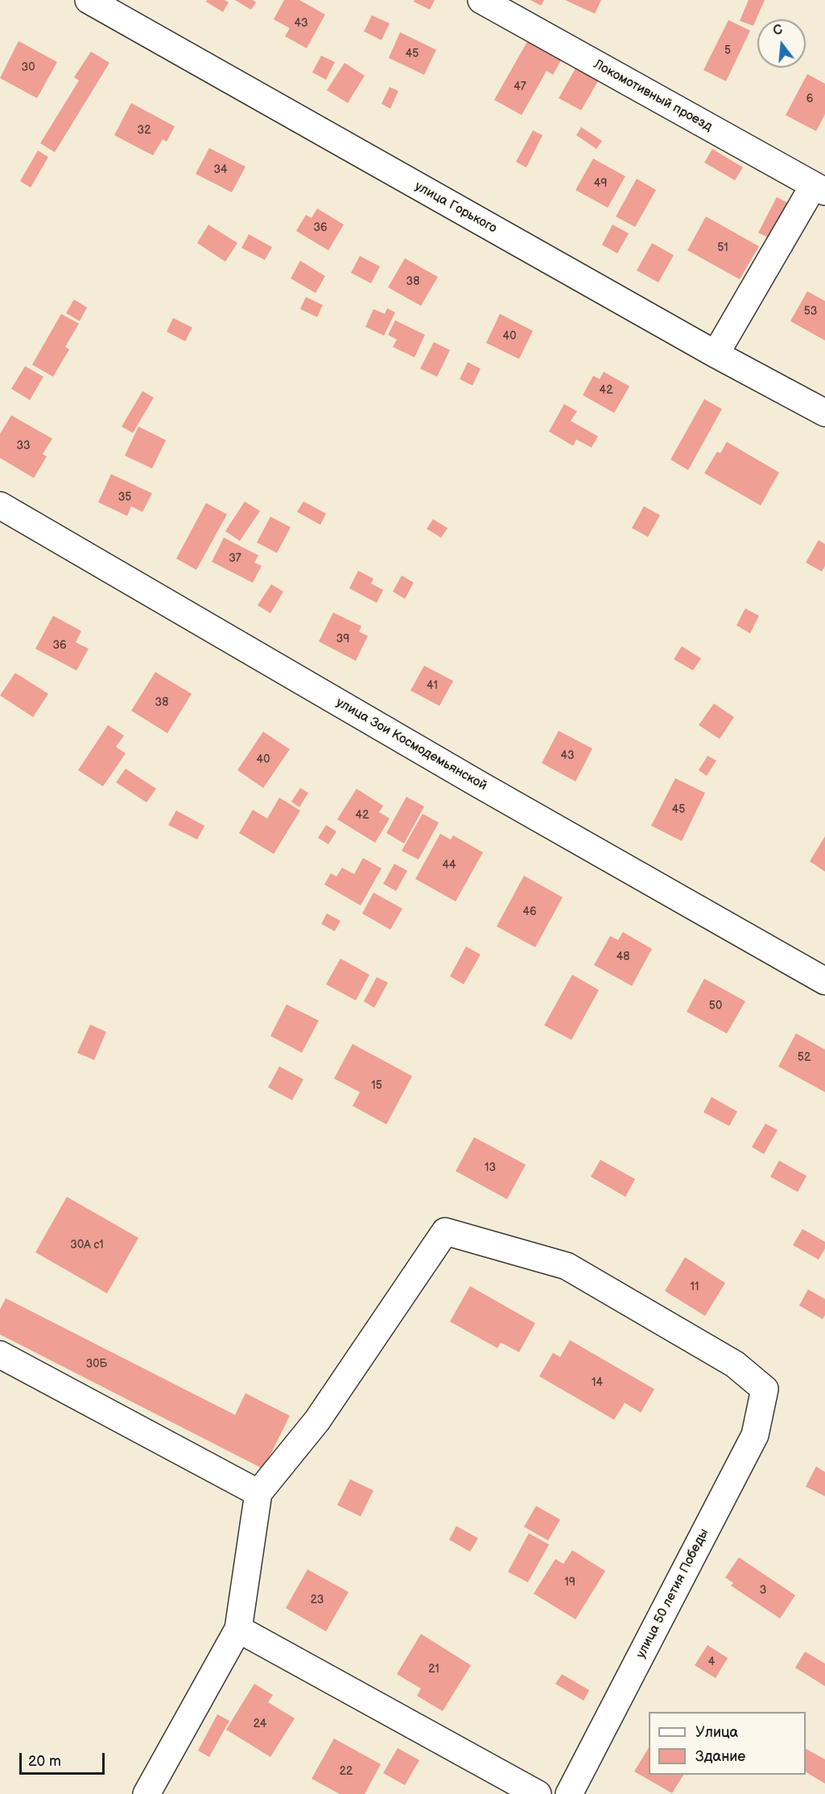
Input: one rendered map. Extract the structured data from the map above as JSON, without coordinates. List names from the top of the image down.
{
  "streets": {
    "street": [
      "Локомотивный проезд",
      "улица Горького",
      "улица Зои Космодемьянской",
      "улица 50 летия Победы"
    ]
  },
  "house_numbers": [
    "43",
    "5",
    "45",
    "30",
    "47",
    "6",
    "32",
    "34",
    "49",
    "36",
    "51",
    "38",
    "53",
    "40",
    "42",
    "33",
    "35",
    "37",
    "39",
    "36",
    "41",
    "38",
    "43",
    "40",
    "45",
    "42",
    "44",
    "46",
    "48",
    "50",
    "52",
    "15",
    "13",
    "30А с1",
    "11",
    "30Б",
    "14",
    "19",
    "3",
    "23",
    "4",
    "21",
    "24",
    "22"
  ],
  "legend": ["Улица", "Здание"],
  "scale_bar": "20 m",
  "north": "top"
}
